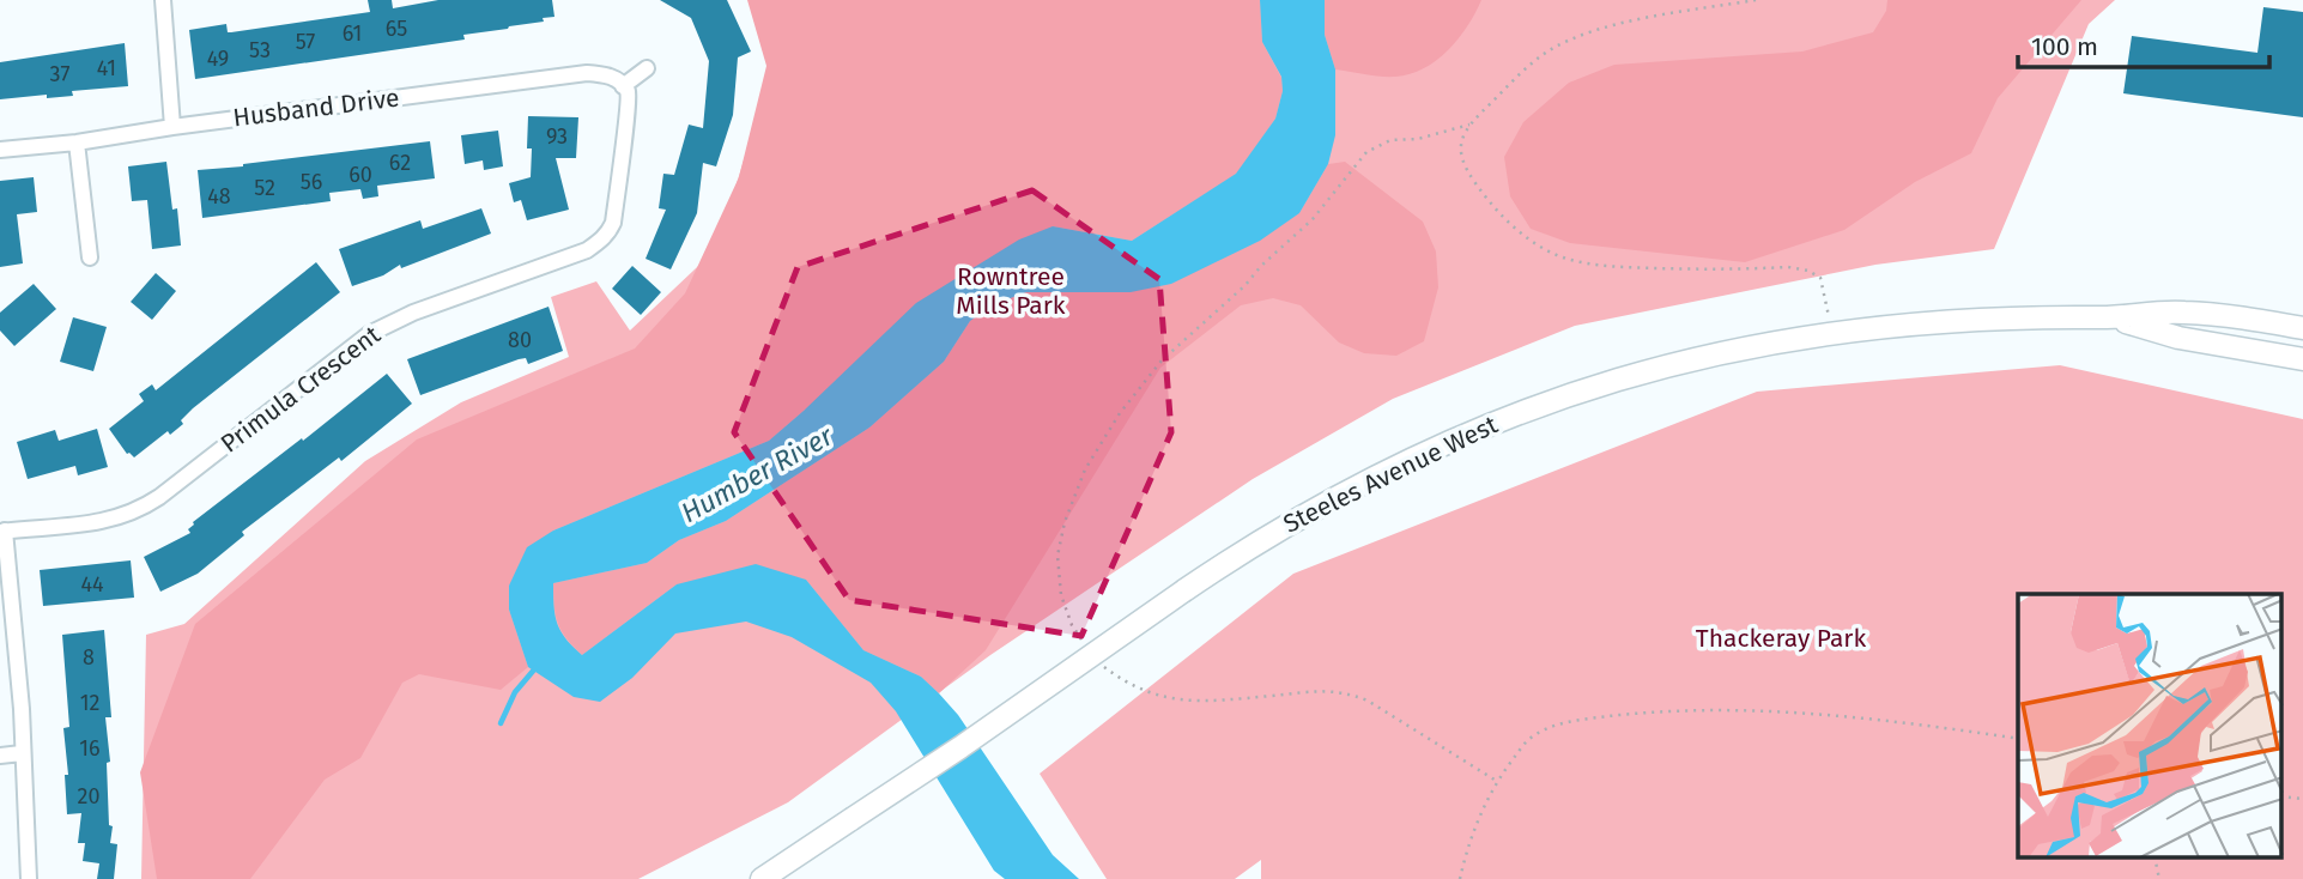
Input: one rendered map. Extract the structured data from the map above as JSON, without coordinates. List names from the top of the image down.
{
  "streets": {
    "main road": ["Steeles Avenue West"],
    "street": ["Husband Drive", "Primula Crescent"]
  },
  "crossings": [
    ["Husband Drive", "Primula Crescent"]
  ],
  "water": ["Humber River"],
  "parks": ["Rowntree Mills Park", "Thackeray Park"],
  "house_numbers": [
    "65",
    "61",
    "57",
    "53",
    "49",
    "41",
    "37",
    "93",
    "62",
    "60",
    "56",
    "52",
    "48",
    "80",
    "44",
    "8",
    "12",
    "16",
    "20"
  ],
  "scale_bar": "100 m"
}
